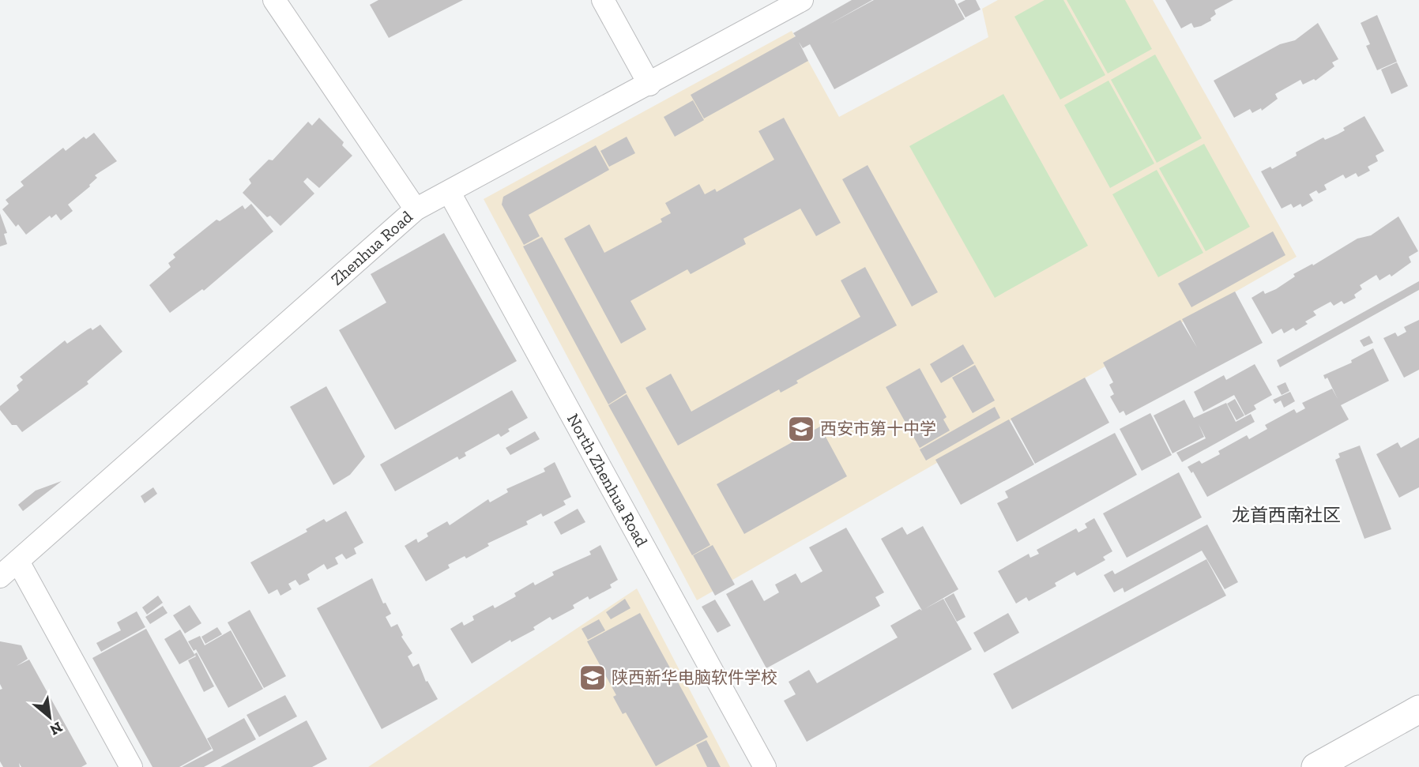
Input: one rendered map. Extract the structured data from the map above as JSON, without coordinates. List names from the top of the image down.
{
  "streets": {
    "street": ["Zhenhua Road", "North Zhenhua Road"]
  },
  "crossings": [
    ["Zhenhua Road", "North Zhenhua Road"]
  ],
  "districts": ["龙首西南社区"],
  "places": {
    "school or university": ["西安市第十中学", "陕西新华电脑软件学校"]
  },
  "north": "bottom right"
}
